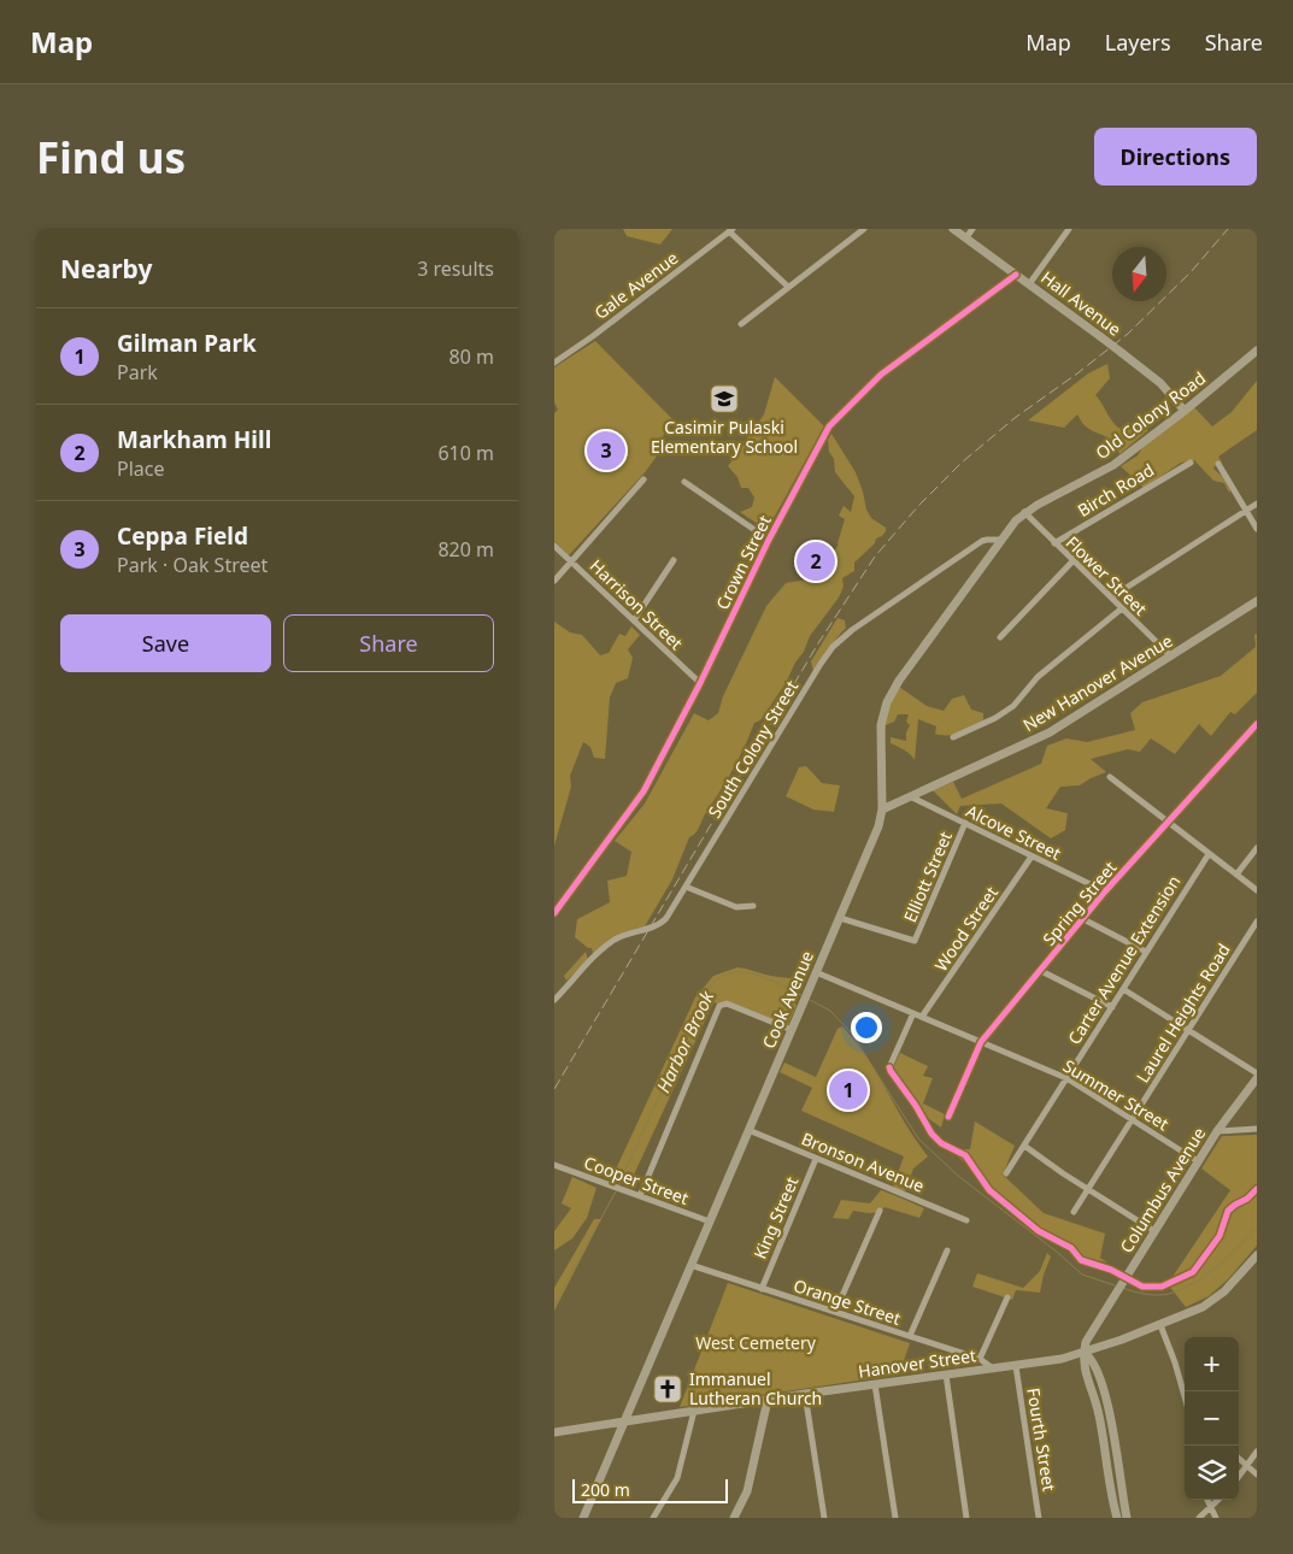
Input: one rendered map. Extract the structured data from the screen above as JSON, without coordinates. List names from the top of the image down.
{
  "streets": {
    "main road": [
      "Hall Avenue",
      "Old Colony Road",
      "Crown Street",
      "New Hanover Avenue",
      "Cook Avenue",
      "Columbus Avenue",
      "Hanover Street"
    ],
    "street": [
      "Gale Avenue",
      "Birch Road",
      "Flower Street",
      "Harrison Street",
      "South Colony Street",
      "Alcove Street",
      "Elliott Street",
      "Spring Street",
      "Wood Street",
      "Carter Avenue Extension",
      "Laurel Heights Road",
      "Summer Street",
      "Bronson Avenue",
      "Cooper Street",
      "King Street",
      "Orange Street",
      "Fourth Street"
    ]
  },
  "crossings": [
    ["Hall Avenue", "Old Colony Road"],
    ["Hall Avenue", "Crown Street"],
    ["Old Colony Road", "Flower Street"],
    ["Old Colony Road", "Cook Avenue"],
    ["Birch Road", "Flower Street"],
    ["Crown Street", "Harrison Street"],
    ["Flower Street", "New Hanover Avenue"],
    ["Flower Street", "Cook Avenue"],
    ["New Hanover Avenue", "Alcove Street"],
    ["New Hanover Avenue", "Cook Avenue"],
    ["South Colony Street", "Cook Avenue"],
    ["Alcove Street", "Elliott Street"],
    ["Alcove Street", "Spring Street"],
    ["Alcove Street", "Wood Street"],
    ["Elliott Street", "Cook Avenue"],
    ["Spring Street", "Summer Street"],
    ["Wood Street", "Summer Street"],
    ["Carter Avenue Extension", "Summer Street"],
    ["Cook Avenue", "Summer Street"],
    ["Cook Avenue", "Bronson Avenue"],
    ["Cook Avenue", "Cooper Street"],
    ["Cook Avenue", "Orange Street"],
    ["Cook Avenue", "Hanover Street"],
    ["Laurel Heights Road", "Summer Street"],
    ["Summer Street", "Columbus Avenue"],
    ["Bronson Avenue", "King Street"],
    ["Columbus Avenue", "Hanover Street"],
    ["King Street", "Orange Street"],
    ["Orange Street", "Hanover Street"],
    ["Hanover Street", "Fourth Street"]
  ],
  "water": ["Harbor Brook"],
  "parks": ["West Cemetery"],
  "places": {
    "school or university": ["Casimir Pulaski Elementary School"],
    "church": ["Immanuel Lutheran Church"]
  },
  "scale_bar": "200 m",
  "north": "bottom",
  "page": {
    "header": "Map",
    "nav": ["Map", "Layers", "Share"],
    "buttons": [
      "Directions",
      ["Save", "Share"]
    ],
    "title": "Find us",
    "heading": ["Nearby", "3 results"],
    "list": [
      {
        "mark": "1",
        "name": "Gilman Park",
        "note": "Park",
        "value": "80 m"
      },
      {
        "mark": "2",
        "name": "Markham Hill",
        "note": "Place",
        "value": "610 m"
      },
      {
        "mark": "3",
        "name": "Ceppa Field",
        "note": "Park · Oak Street",
        "value": "820 m"
      }
    ],
    "pins": ["3", "2", "1"],
    "map_buttons": ["+", "−"],
    "scale": "200 m"
  }
}
